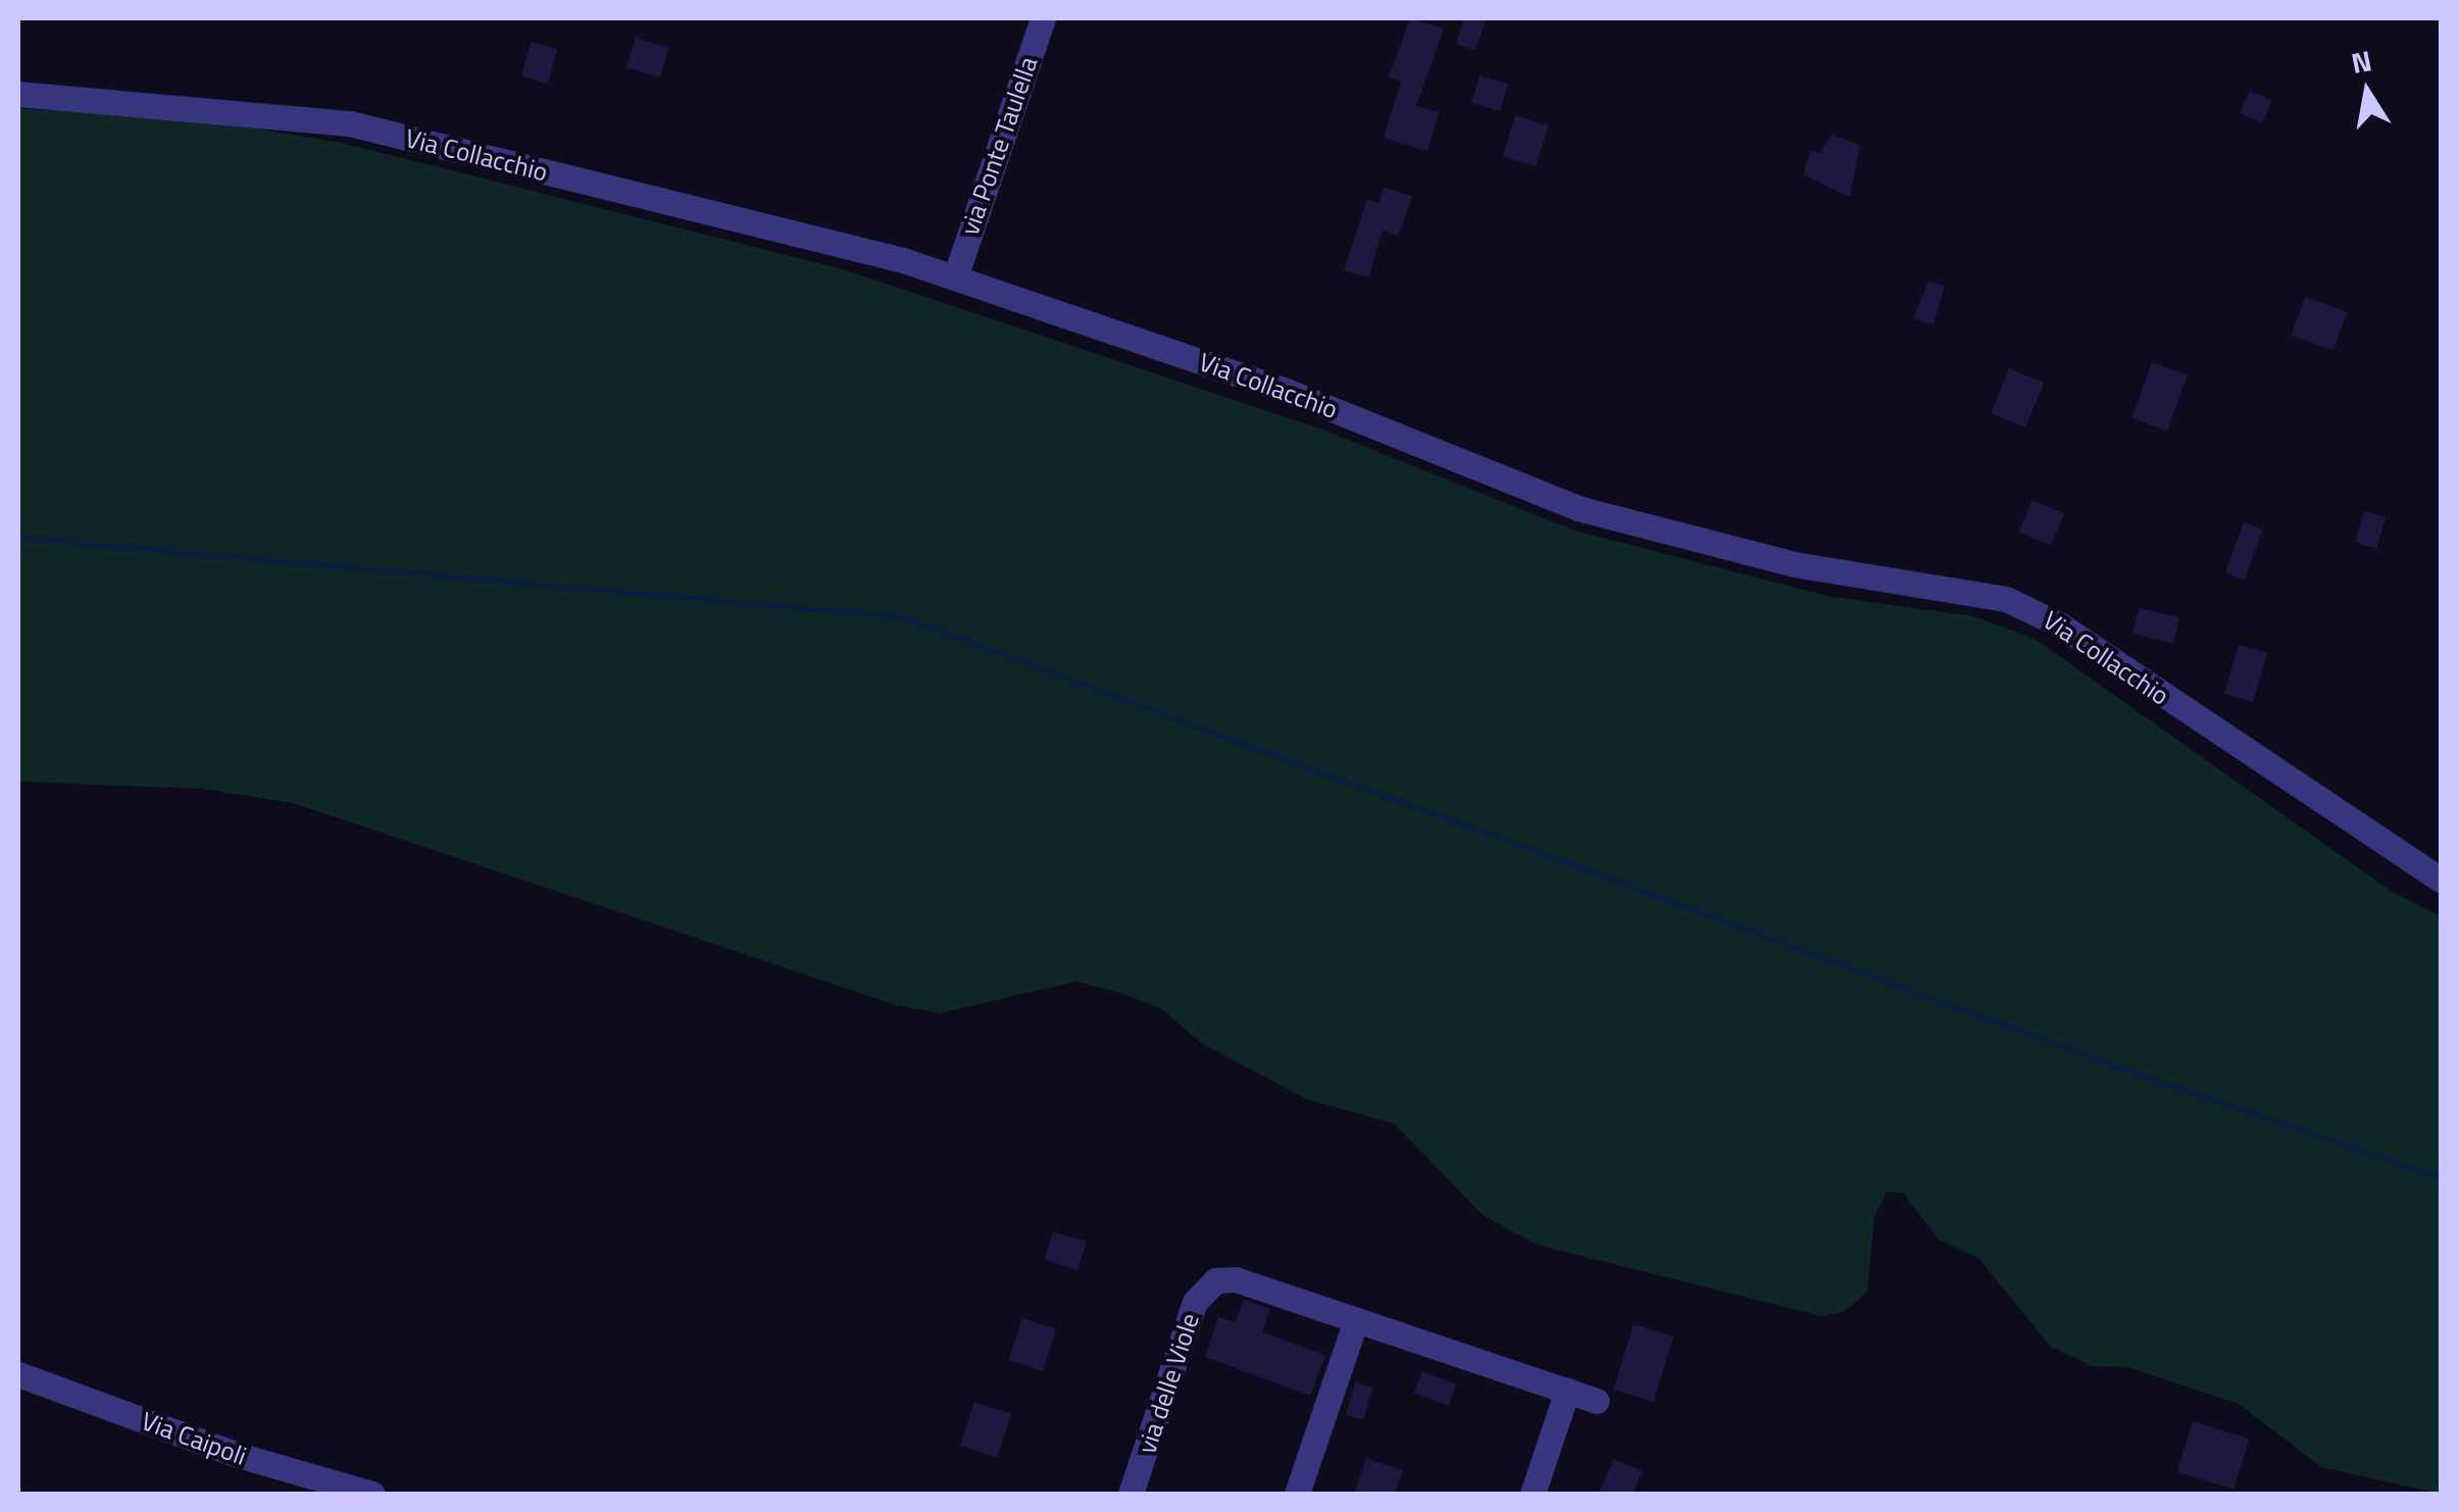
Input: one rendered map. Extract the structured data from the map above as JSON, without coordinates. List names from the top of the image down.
{
  "streets": {
    "street": [
      "via Ponte Taulella",
      "Via Collacchio",
      "via delle Viole",
      "Via Caipoli"
    ]
  },
  "crossings": [
    ["via Ponte Taulella", "Via Collacchio"]
  ],
  "north": "top"
}
